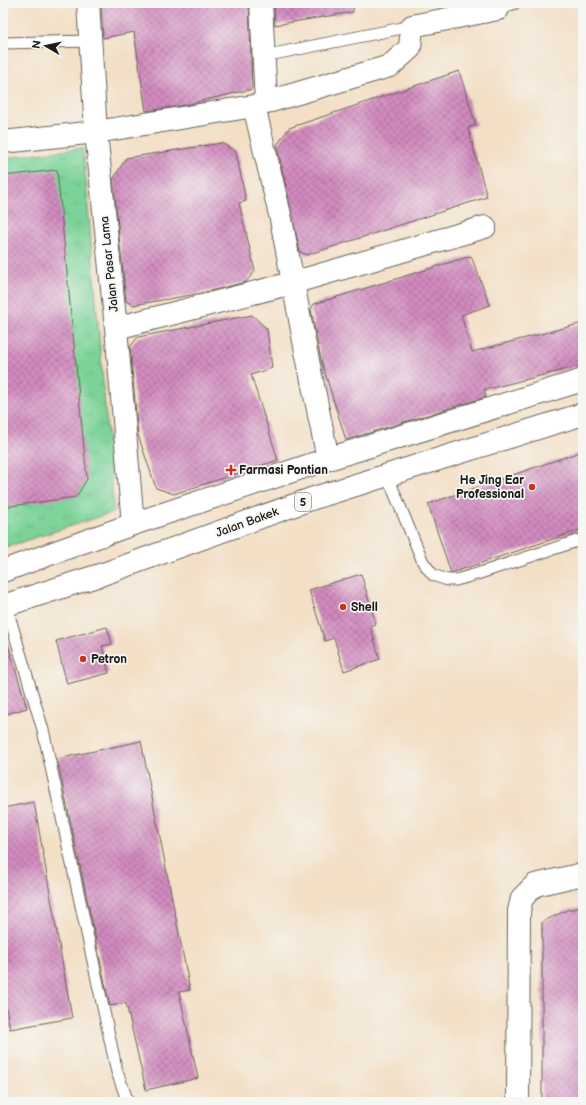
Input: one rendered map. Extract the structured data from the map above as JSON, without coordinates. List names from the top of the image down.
{
  "streets": {
    "main road": ["Jalan Pasar Lama", "5", "Jalan Bakek"]
  },
  "places": {
    "health": ["Farmasi Pontian"],
    "other": ["He Jing Ear Professional", "Shell", "Petron"]
  },
  "north": "left"
}
